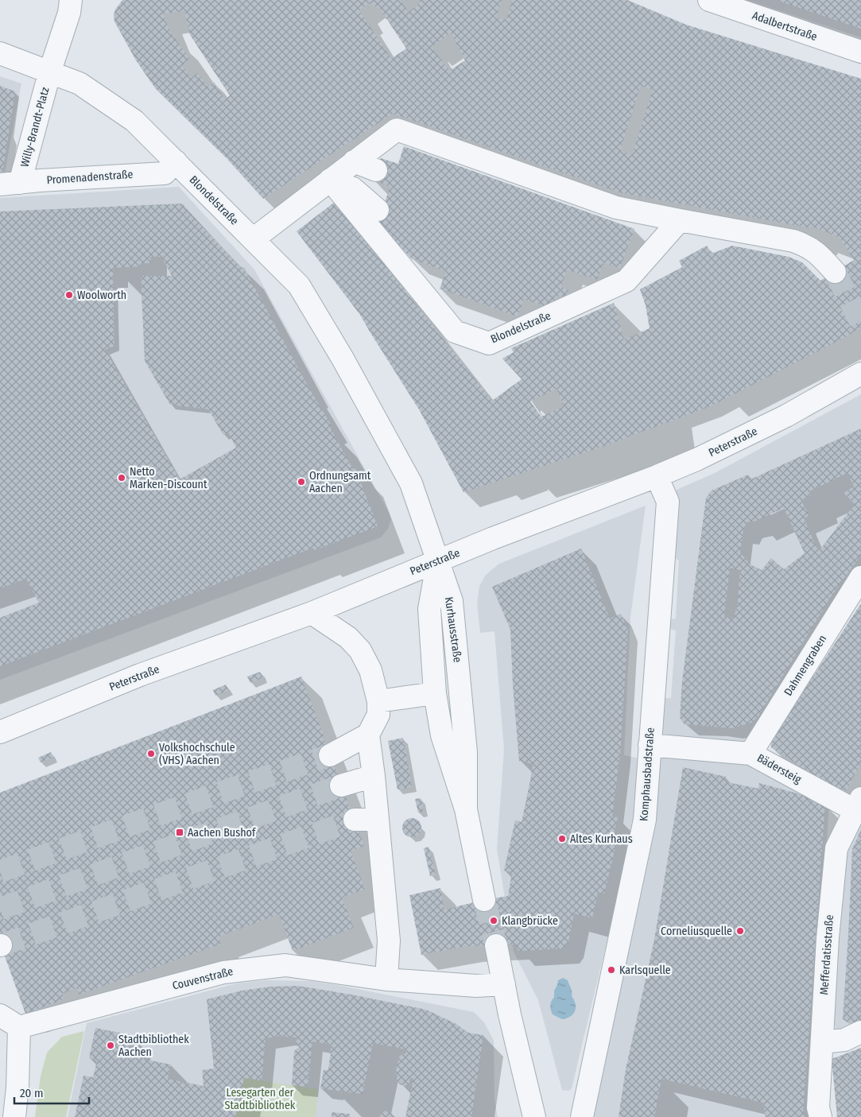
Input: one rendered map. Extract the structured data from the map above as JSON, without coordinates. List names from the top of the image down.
{
  "streets": {
    "street": [
      "Adalbertstraße",
      "Willy-Brandt-Platz",
      "Promenadenstraße",
      "Blondelstraße",
      "Peterstraße",
      "Kurhausstraße",
      "Dahmengraben",
      "Bädersteig",
      "Komphausbadstraße",
      "Mefferdatisstraße",
      "Couvenstraße"
    ]
  },
  "crossings": [
    ["Willy-Brandt-Platz", "Promenadenstraße"],
    ["Willy-Brandt-Platz", "Blondelstraße"],
    ["Promenadenstraße", "Blondelstraße"],
    ["Blondelstraße", "Peterstraße"],
    ["Blondelstraße", "Kurhausstraße"],
    ["Peterstraße", "Kurhausstraße"],
    ["Peterstraße", "Komphausbadstraße"],
    ["Dahmengraben", "Bädersteig"],
    ["Bädersteig", "Komphausbadstraße"],
    ["Bädersteig", "Mefferdatisstraße"]
  ],
  "parks": ["Lesegarten der Stadtbibliothek"],
  "places": {
    "other": [
      "Woolworth",
      "Netto Marken-Discount",
      "Ordnungsamt Aachen",
      "Volkshochschule (VHS) Aachen",
      "Altes Kurhaus",
      "Klangbrücke",
      "Corneliusquelle",
      "Karlsquelle",
      "Stadtbibliothek Aachen"
    ],
    "transit": ["Aachen Bushof"]
  },
  "scale_bar": "20 m"
}
